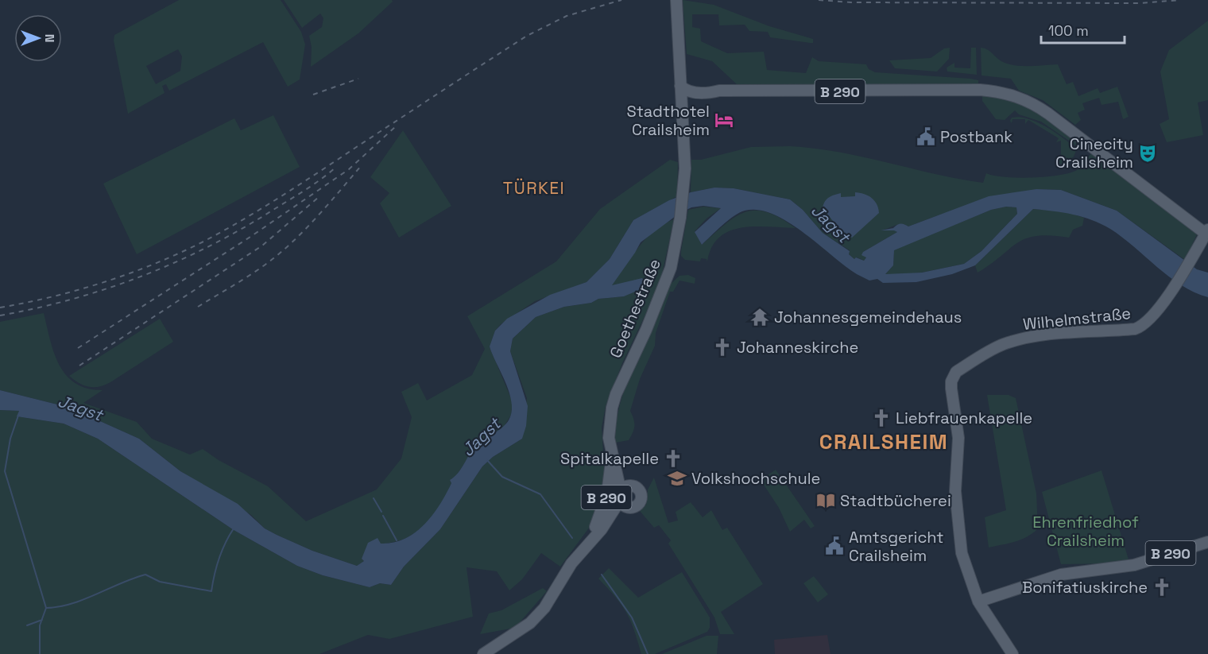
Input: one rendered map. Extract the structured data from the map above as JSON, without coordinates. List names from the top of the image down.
{
  "streets": {
    "main road": ["B 290", "Goethestraße", "Wilhelmstraße"]
  },
  "crossings": [
    ["B 290", "Goethestraße"],
    ["B 290", "Wilhelmstraße"]
  ],
  "districts": ["TÜRKEI", "CRAILSHEIM"],
  "water": ["Jagst"],
  "parks": ["Ehrenfriedhof Crailsheim"],
  "places": {
    "hotel": ["Stadthotel Crailsheim"],
    "public building": ["Postbank", "Amtsgericht Crailsheim"],
    "theatre": ["Cinecity Crailsheim"],
    "temple": ["Johannesgemeindehaus"],
    "church": [
      "Johanneskirche",
      "Liebfrauenkapelle",
      "Spitalkapelle",
      "Bonifatiuskirche"
    ],
    "school or university": ["Volkshochschule"],
    "library": ["Stadtbücherei"]
  },
  "scale_bar": "100 m",
  "north": "right"
}
